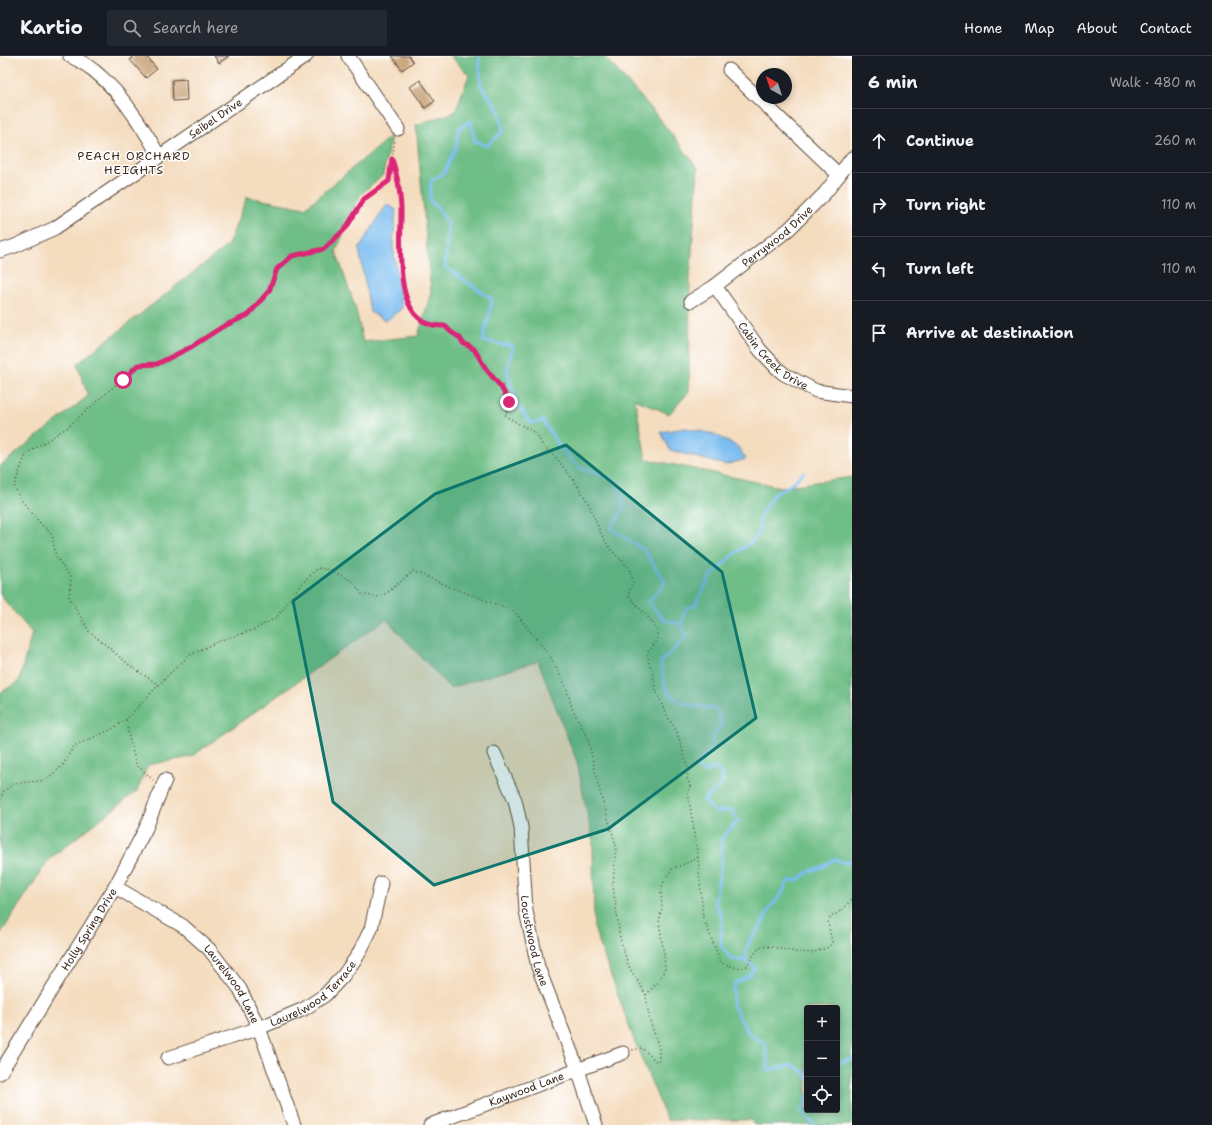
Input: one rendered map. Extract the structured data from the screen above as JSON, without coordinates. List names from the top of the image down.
{
  "streets": {
    "street": [
      "Seibel Drive",
      "Perrywood Drive",
      "Cabin Creek Drive",
      "Holly Spring Drive",
      "Locustwood Lane",
      "Laurelwood Lane",
      "Laurelwood Terrace",
      "Kaywood Lane"
    ]
  },
  "crossings": [
    ["Perrywood Drive", "Cabin Creek Drive"],
    ["Holly Spring Drive", "Laurelwood Lane"],
    ["Locustwood Lane", "Kaywood Lane"],
    ["Laurelwood Lane", "Laurelwood Terrace"]
  ],
  "districts": ["PEACH ORCHARD HEIGHTS"],
  "north": "top left",
  "page": {
    "header": "Kartio",
    "search": "Search here",
    "nav": [
      "Home",
      "Map",
      "About",
      "Contact"
    ],
    "heading": ["6 min", "Walk · 480 m"],
    "list": [
      ["Continue", "260 m"],
      ["Turn right", "110 m"],
      ["Turn left", "110 m"],
      "Arrive at destination"
    ],
    "map_buttons": ["+", "−"]
  }
}
